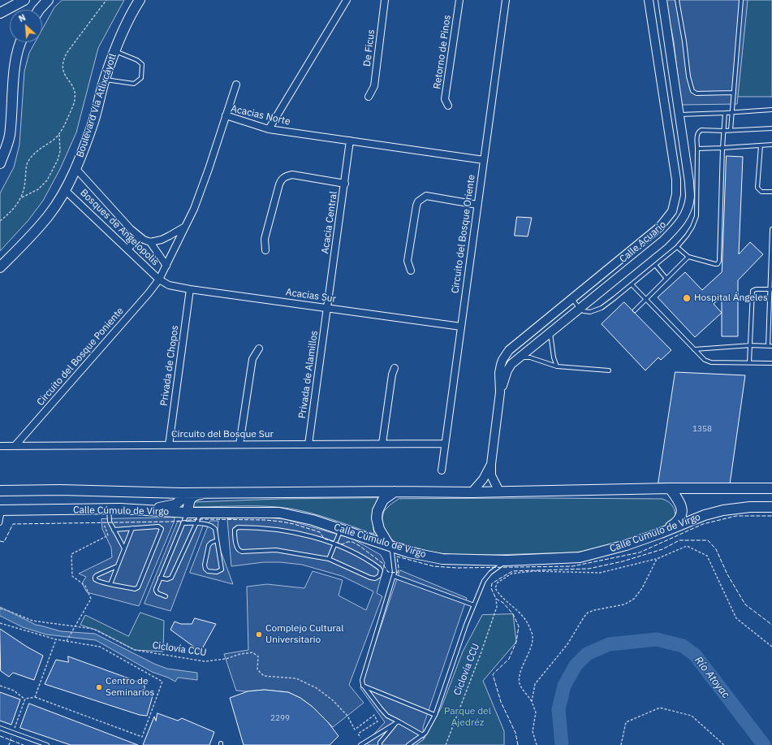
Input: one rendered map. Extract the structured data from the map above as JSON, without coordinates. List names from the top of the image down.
{
  "streets": {
    "main road": ["Boulevard Vía Atlixcáyotl", "Calle Cúmulo de Virgo"],
    "street": [
      "De Ficus",
      "Retorno de Pinos",
      "Acacias Norte",
      "Acacia Central",
      "Bosques de Angelopolis",
      "Circuito del Bosque Oriente",
      "Calle Acuario",
      "Acacias Sur",
      "Circuito del Bosque Poniente",
      "Privada de Chopos",
      "Privada de Alamillos",
      "Circuito del Bosque Sur"
    ],
    "path": ["Ciclovía CCU"]
  },
  "crossings": [
    ["Boulevard Vía Atlixcáyotl", "Bosques de Angelopolis"],
    ["Acacias Norte", "Acacia Central"],
    ["Acacias Norte", "Bosques de Angelopolis"],
    ["Acacias Norte", "Circuito del Bosque Oriente"],
    ["Acacias Norte", "Acacias Sur"],
    ["Acacias Norte", "Circuito del Bosque Poniente"],
    ["Acacia Central", "Acacias Sur"],
    ["Acacia Central", "Privada de Alamillos"],
    ["Bosques de Angelopolis", "Acacias Sur"],
    ["Bosques de Angelopolis", "Circuito del Bosque Poniente"],
    ["Circuito del Bosque Oriente", "Acacias Sur"],
    ["Circuito del Bosque Oriente", "Circuito del Bosque Sur"],
    ["Calle Acuario", "Calle Cúmulo de Virgo"],
    ["Acacias Sur", "Circuito del Bosque Poniente"],
    ["Acacias Sur", "Privada de Chopos"],
    ["Acacias Sur", "Privada de Alamillos"],
    ["Circuito del Bosque Poniente", "Circuito del Bosque Sur"],
    ["Privada de Chopos", "Circuito del Bosque Sur"],
    ["Privada de Alamillos", "Circuito del Bosque Sur"]
  ],
  "water": ["Río Atoyac"],
  "parks": ["Parque del Ajedréz"],
  "places": ["Hospital Ángeles", "Complejo Cultural Universitario", "Centro de Seminarios"],
  "house_numbers": ["1358", "2299"],
  "north": "top left"
}
